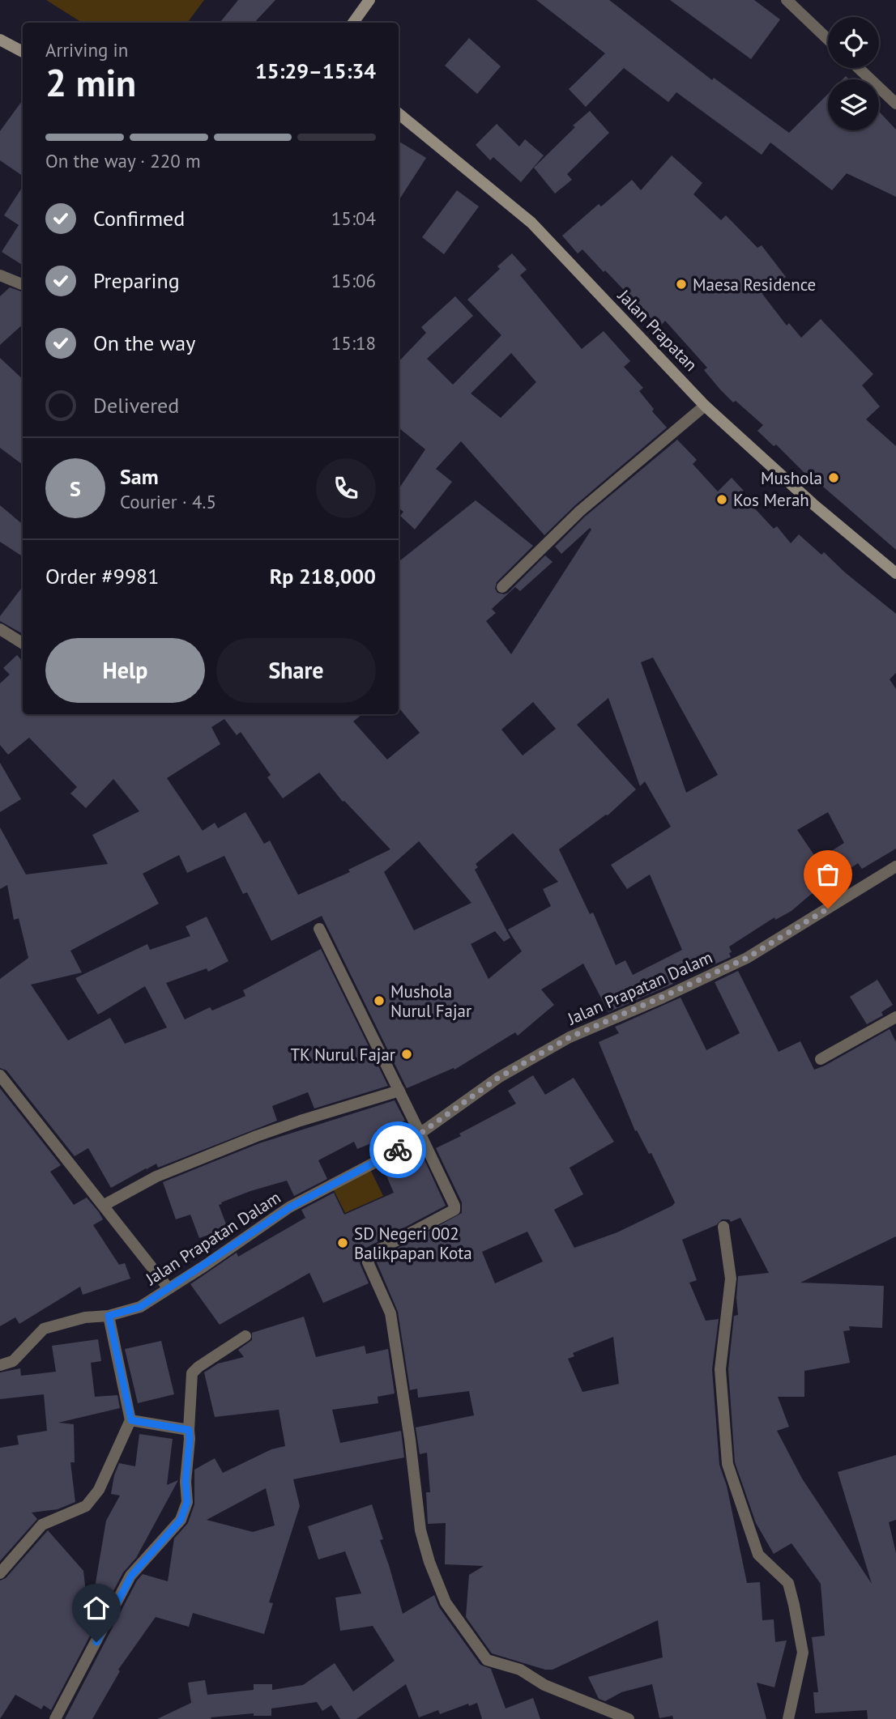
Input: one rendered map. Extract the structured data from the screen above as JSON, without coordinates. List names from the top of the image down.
{
  "streets": {
    "street": ["Jalan Prapatan", "Jalan Prapatan Dalam"]
  },
  "places": [
    "Maesa Residence",
    "Mushola",
    "Kos Merah",
    "Mushola Nurul Fajar",
    "TK Nurul Fajar",
    "SD Negeri 002 Balikpapan Kota"
  ],
  "page": {
    "heading": ["2 min", "Arriving in", "15:29–15:34"],
    "panel": [
      "Sam",
      "Courier · 4.5",
      "Order #9981",
      "Rp 218,000"
    ],
    "bar": "On the way · 220 m",
    "list": [
      ["Confirmed", "15:04"],
      ["Preparing", "15:06"],
      ["On the way", "15:18"],
      "Delivered"
    ],
    "round": "S",
    "buttons": ["Help", "Share"]
  }
}
